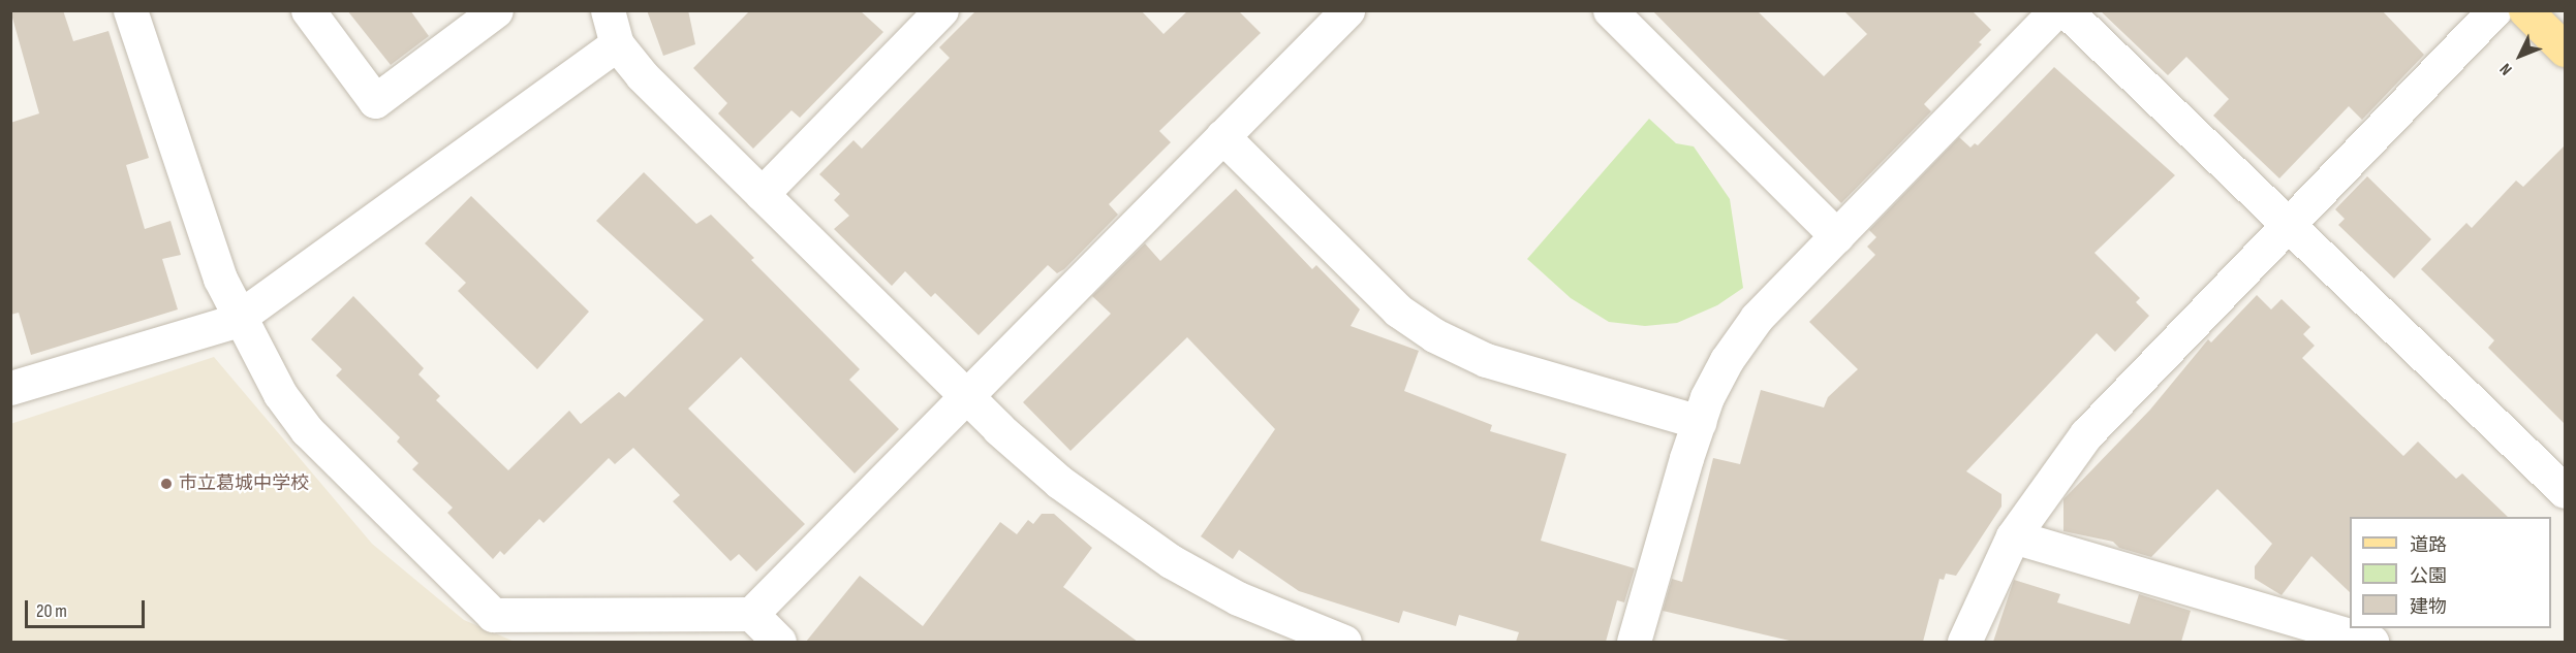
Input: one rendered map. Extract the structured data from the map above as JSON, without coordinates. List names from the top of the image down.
{
  "places": ["市立葛城中学校"],
  "legend": ["道路", "公園", "建物"],
  "scale_bar": "20 m",
  "north": "bottom left"
}
